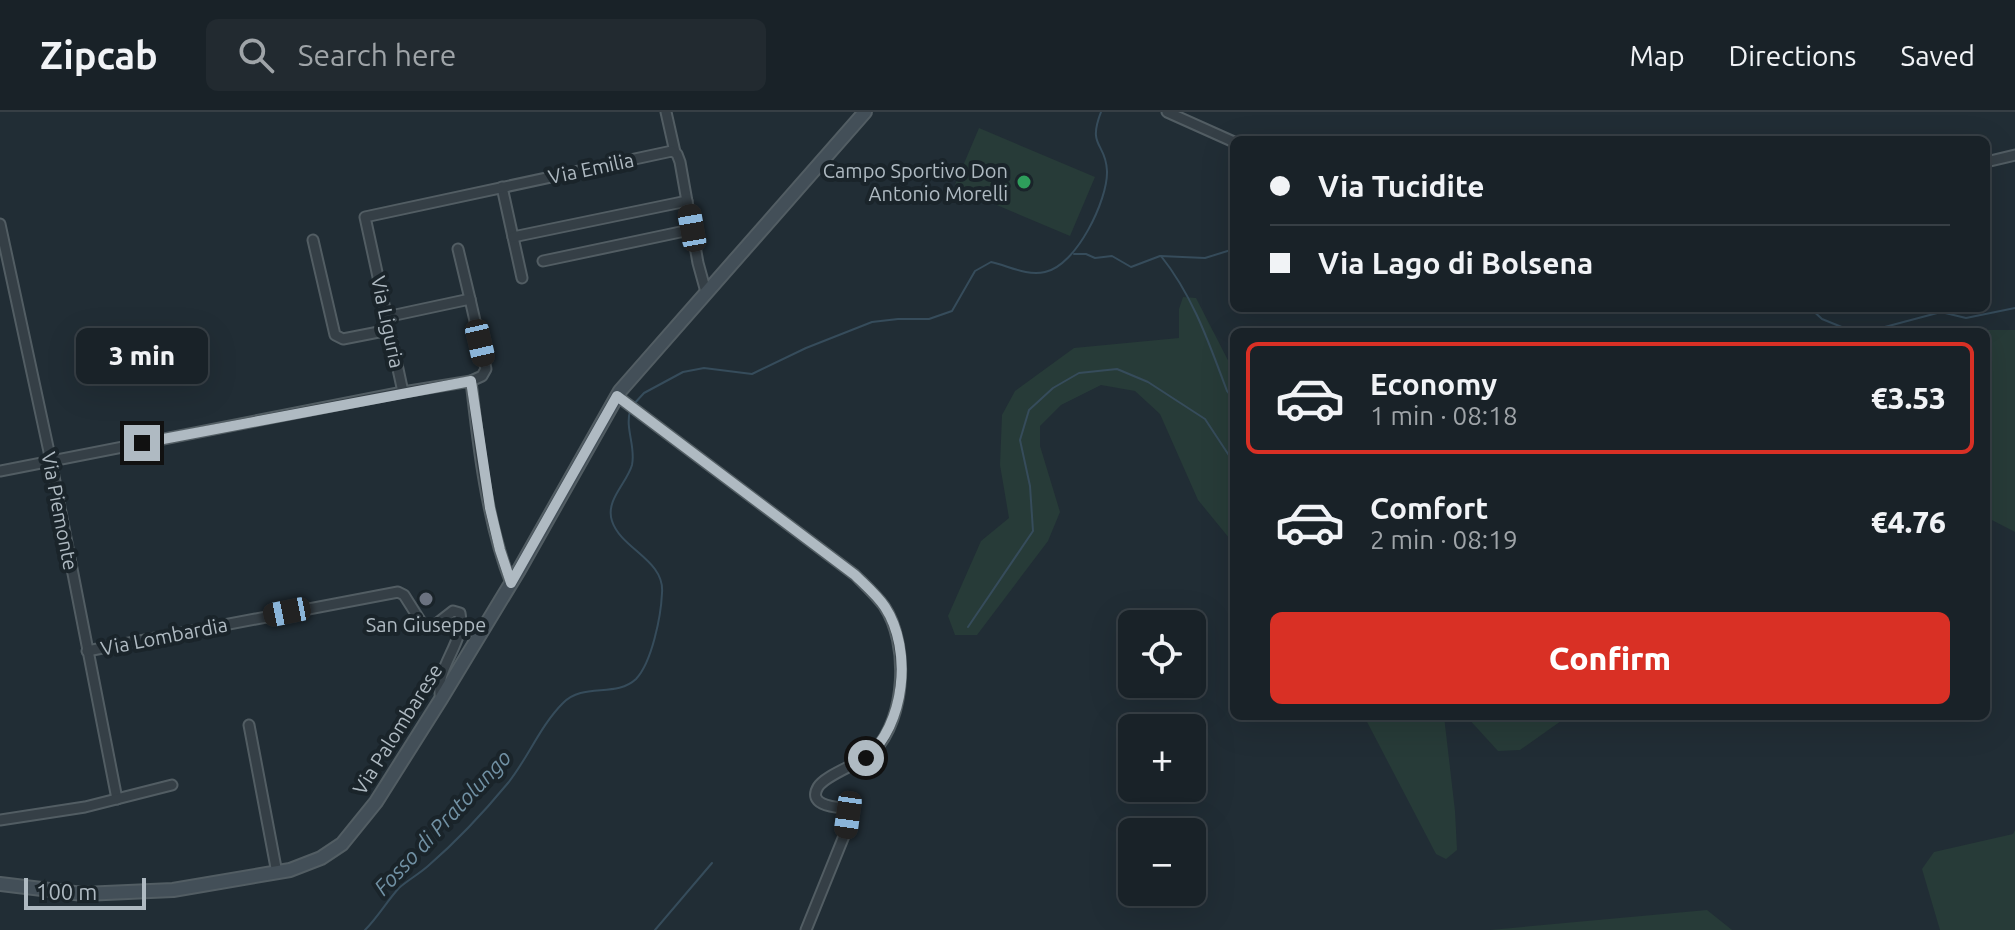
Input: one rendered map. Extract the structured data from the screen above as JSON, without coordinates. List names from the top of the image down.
{
  "streets": {
    "main road": ["Via Palombarese"],
    "street": [
      "Via Emilia",
      "Via Liguria",
      "Via Piemonte",
      "Via Lombardia"
    ]
  },
  "crossings": [
    ["Via Emilia", "Via Liguria"],
    ["Via Piemonte", "Via Lombardia"],
    ["Via Lombardia", "Via Palombarese"]
  ],
  "water": ["Fosso di Pratolungo"],
  "places": ["Campo Sportivo Don Antonio Morelli", "San Giuseppe"],
  "scale_bar": "100 m",
  "page": {
    "header": "Zipcab",
    "search": "Search here",
    "nav": ["Map", "Directions", "Saved"],
    "banner": ["Via Tucidite", "Via Lago di Bolsena"],
    "bubble": "3 min",
    "list": [
      {
        "name": "Economy",
        "note": "1 min · 08:18",
        "value": "€3.53"
      },
      {
        "name": "Comfort",
        "note": "2 min · 08:19",
        "value": "€4.76"
      }
    ],
    "buttons": "Confirm",
    "map_buttons": ["+", "−"],
    "scale": "100 m"
  }
}
